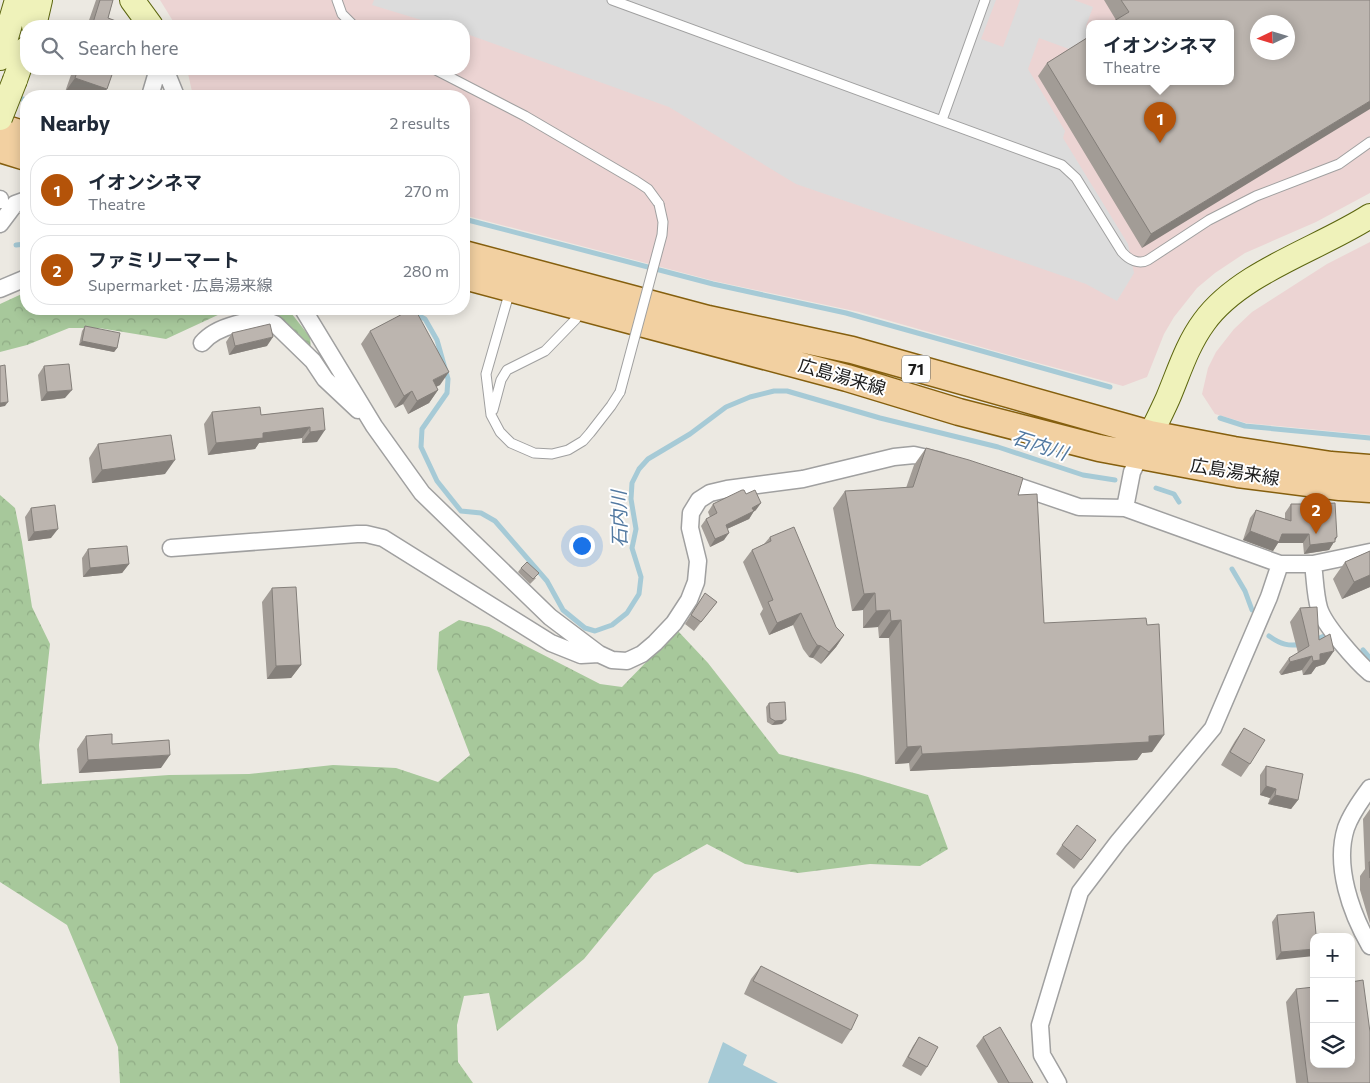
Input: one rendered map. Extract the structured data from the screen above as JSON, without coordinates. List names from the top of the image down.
{
  "streets": {
    "main road": ["71", "広島湯来線"]
  },
  "water": ["石内川"],
  "north": "left",
  "page": {
    "popup": ["イオンシネマ", "Theatre"],
    "search": "Search here",
    "heading": ["Nearby", "2 results"],
    "pins": ["1", "2"],
    "list": [
      {
        "mark": "1",
        "name": "イオンシネマ",
        "note": "Theatre",
        "value": "270 m"
      },
      {
        "mark": "2",
        "name": "ファミリーマート",
        "note": "Supermarket · 広島湯来線",
        "value": "280 m"
      }
    ],
    "map_buttons": ["+", "−"]
  }
}
